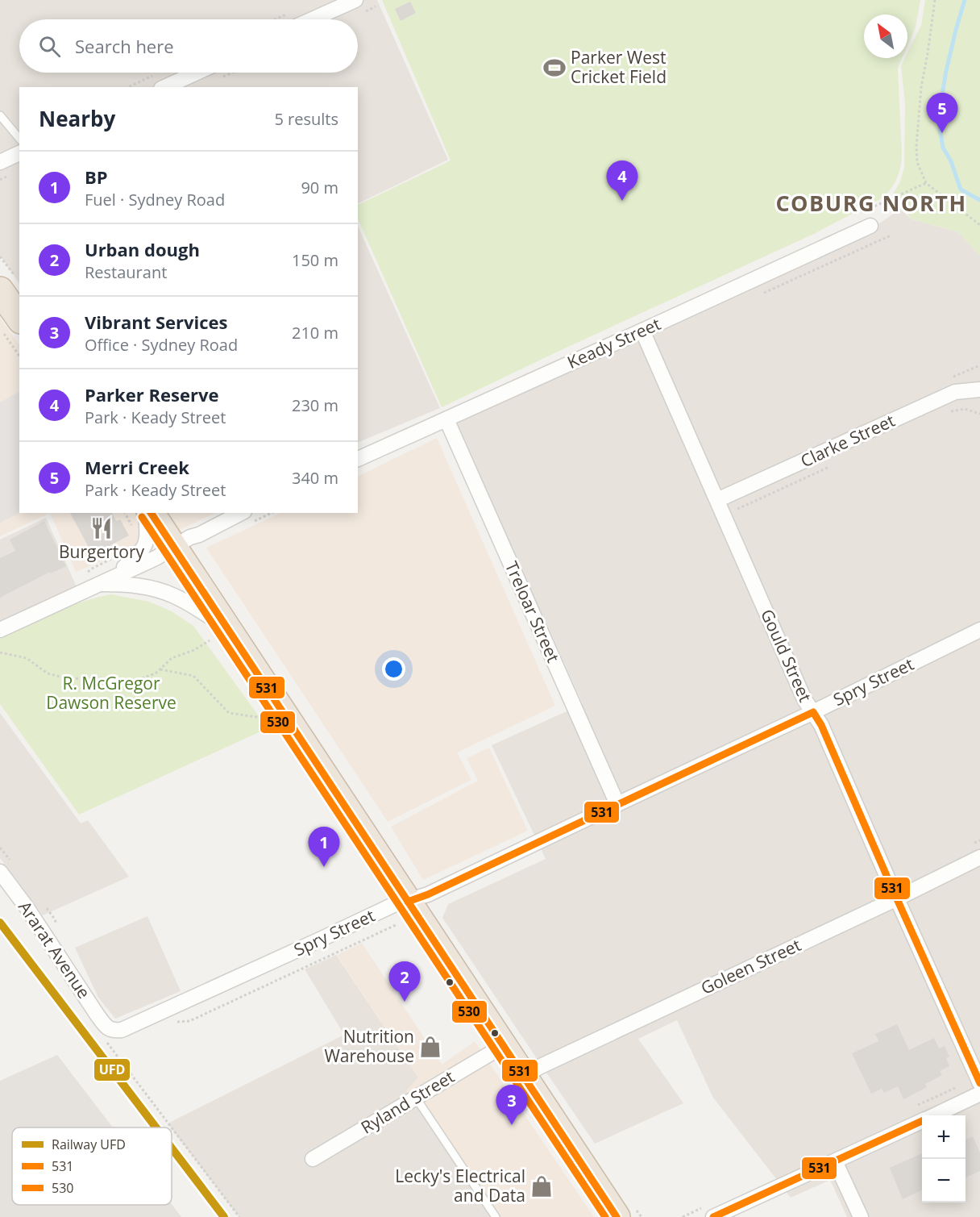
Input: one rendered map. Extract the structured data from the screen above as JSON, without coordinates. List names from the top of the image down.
{
  "streets": {
    "street": [
      "Keady Street",
      "Clarke Street",
      "Treloar Street",
      "Gould Street",
      "Spry Street",
      "Ararat Avenue",
      "Goleen Street",
      "Ryland Street"
    ]
  },
  "crossings": [
    ["Keady Street", "Treloar Street"],
    ["Keady Street", "Gould Street"],
    ["Clarke Street", "Gould Street"],
    ["Treloar Street", "Spry Street"],
    ["Gould Street", "Spry Street"],
    ["Gould Street", "Goleen Street"],
    ["Spry Street", "Ararat Avenue"]
  ],
  "districts": ["COBURG NORTH"],
  "parks": ["R. McGregor Dawson Reserve"],
  "places": {
    "sports": ["Parker West Cricket Field"],
    "restaurant": ["Burgertory"],
    "shop": ["Nutrition Warehouse", "Lecky's Electrical and Data"]
  },
  "lines": ["transit line 531", "transit line 530", "rail line UFD"],
  "legend": ["Railway UFD", "531", "530"],
  "north": "top left",
  "page": {
    "search": "Search here",
    "heading": ["Nearby", "5 results"],
    "pins": [
      "5",
      "4",
      "1",
      "2",
      "3"
    ],
    "list": [
      {
        "mark": "1",
        "name": "BP",
        "note": "Fuel · Sydney Road",
        "value": "90 m"
      },
      {
        "mark": "2",
        "name": "Urban dough",
        "note": "Restaurant",
        "value": "150 m"
      },
      {
        "mark": "3",
        "name": "Vibrant Services",
        "note": "Office · Sydney Road",
        "value": "210 m"
      },
      {
        "mark": "4",
        "name": "Parker Reserve",
        "note": "Park · Keady Street",
        "value": "230 m"
      },
      {
        "mark": "5",
        "name": "Merri Creek",
        "note": "Park · Keady Street",
        "value": "340 m"
      }
    ],
    "map_buttons": ["+", "−"]
  }
}
